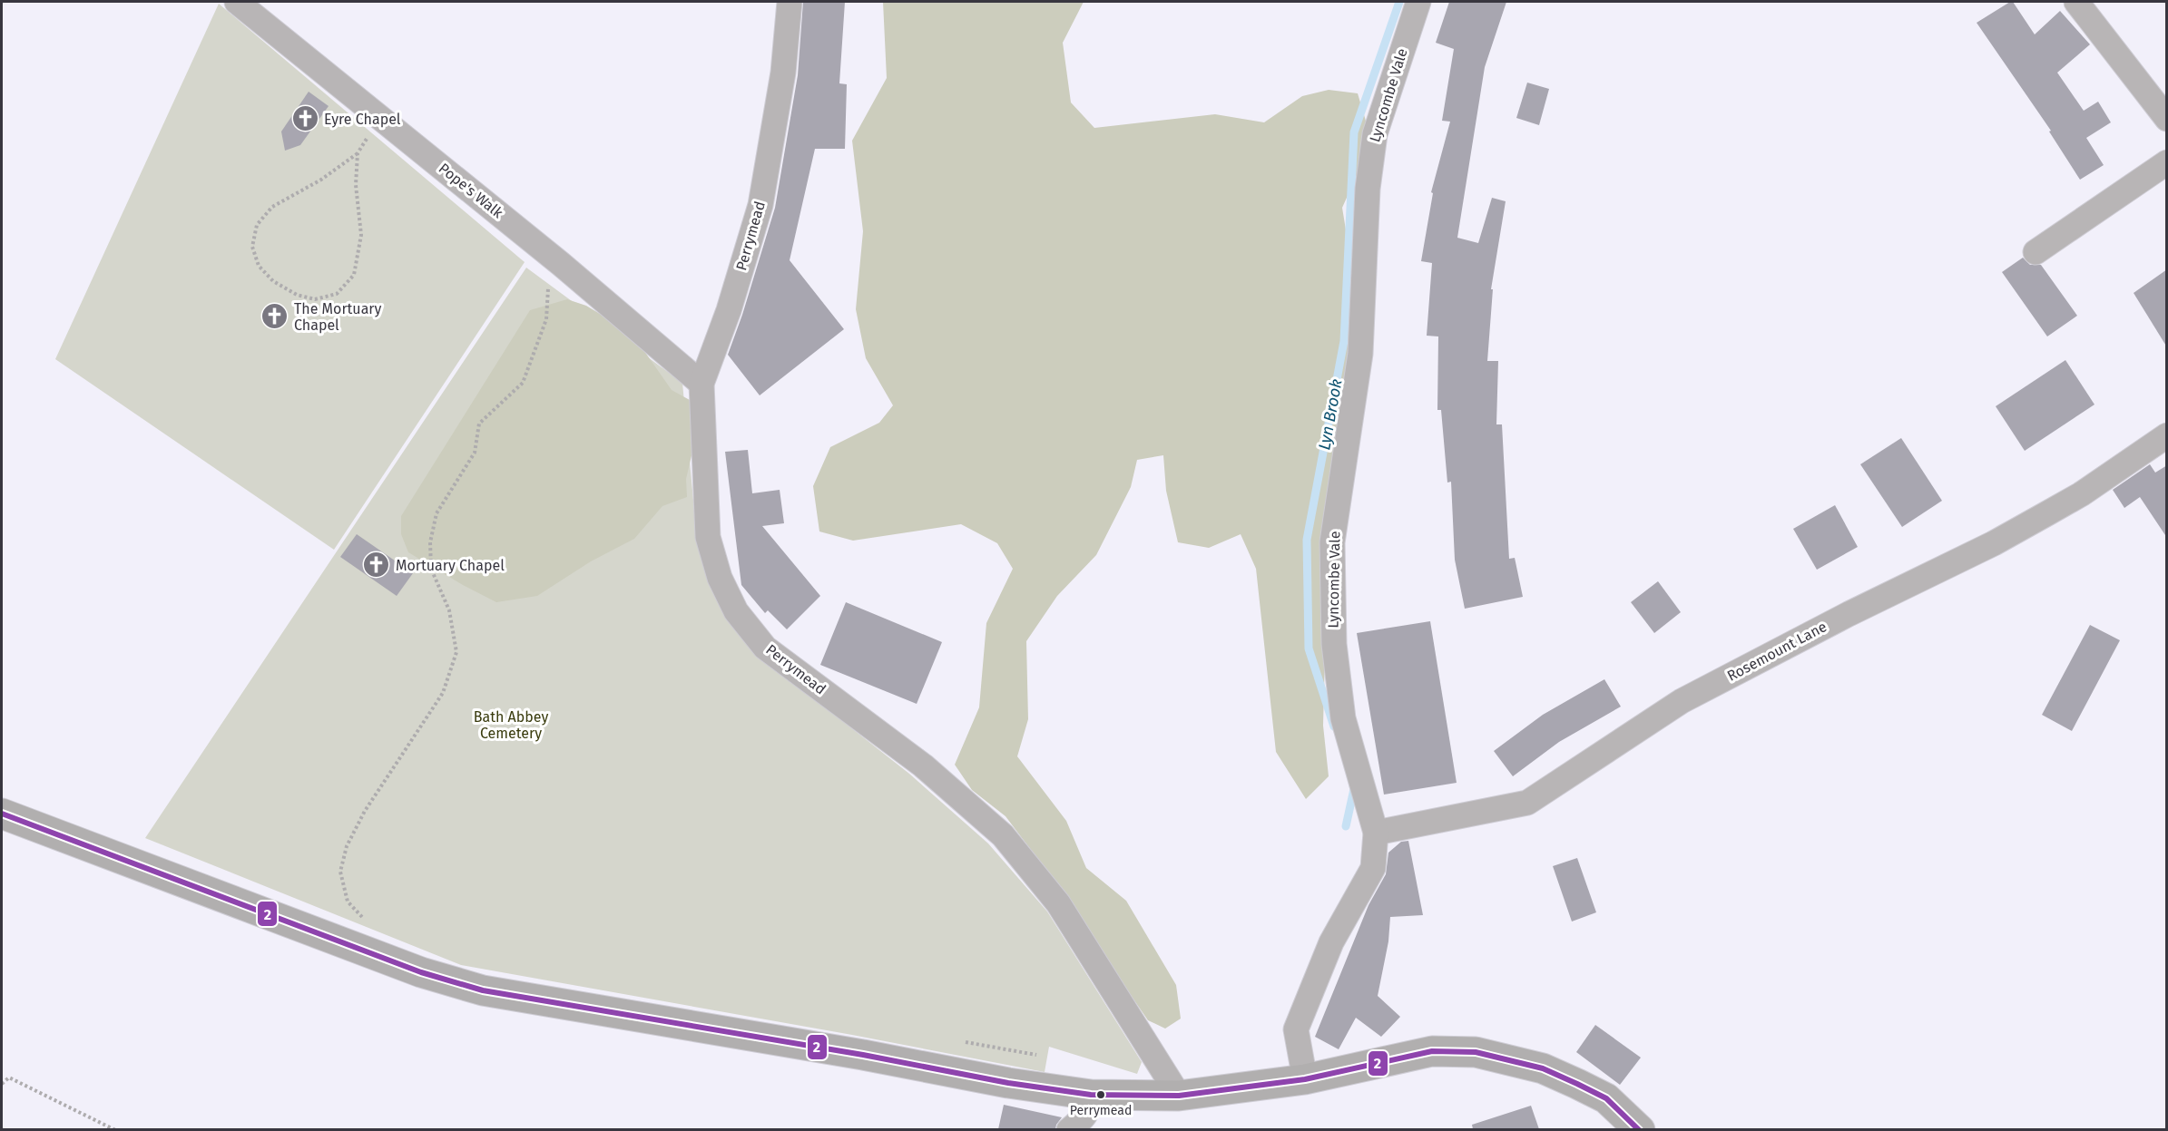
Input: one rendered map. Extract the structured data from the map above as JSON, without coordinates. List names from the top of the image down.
{
  "streets": {
    "street": [
      "Lyncombe Vale",
      "Pope's Walk",
      "Perrymead",
      "Rosemount Lane"
    ]
  },
  "crossings": [
    ["Lyncombe Vale", "Rosemount Lane"],
    ["Pope's Walk", "Perrymead"]
  ],
  "water": ["Lyn Brook"],
  "parks": ["Bath Abbey Cemetery"],
  "places": {
    "church": ["Eyre Chapel", "The Mortuary Chapel", "Mortuary Chapel"],
    "other": ["Perrymead"]
  },
  "lines": ["transit line 2"]
}
